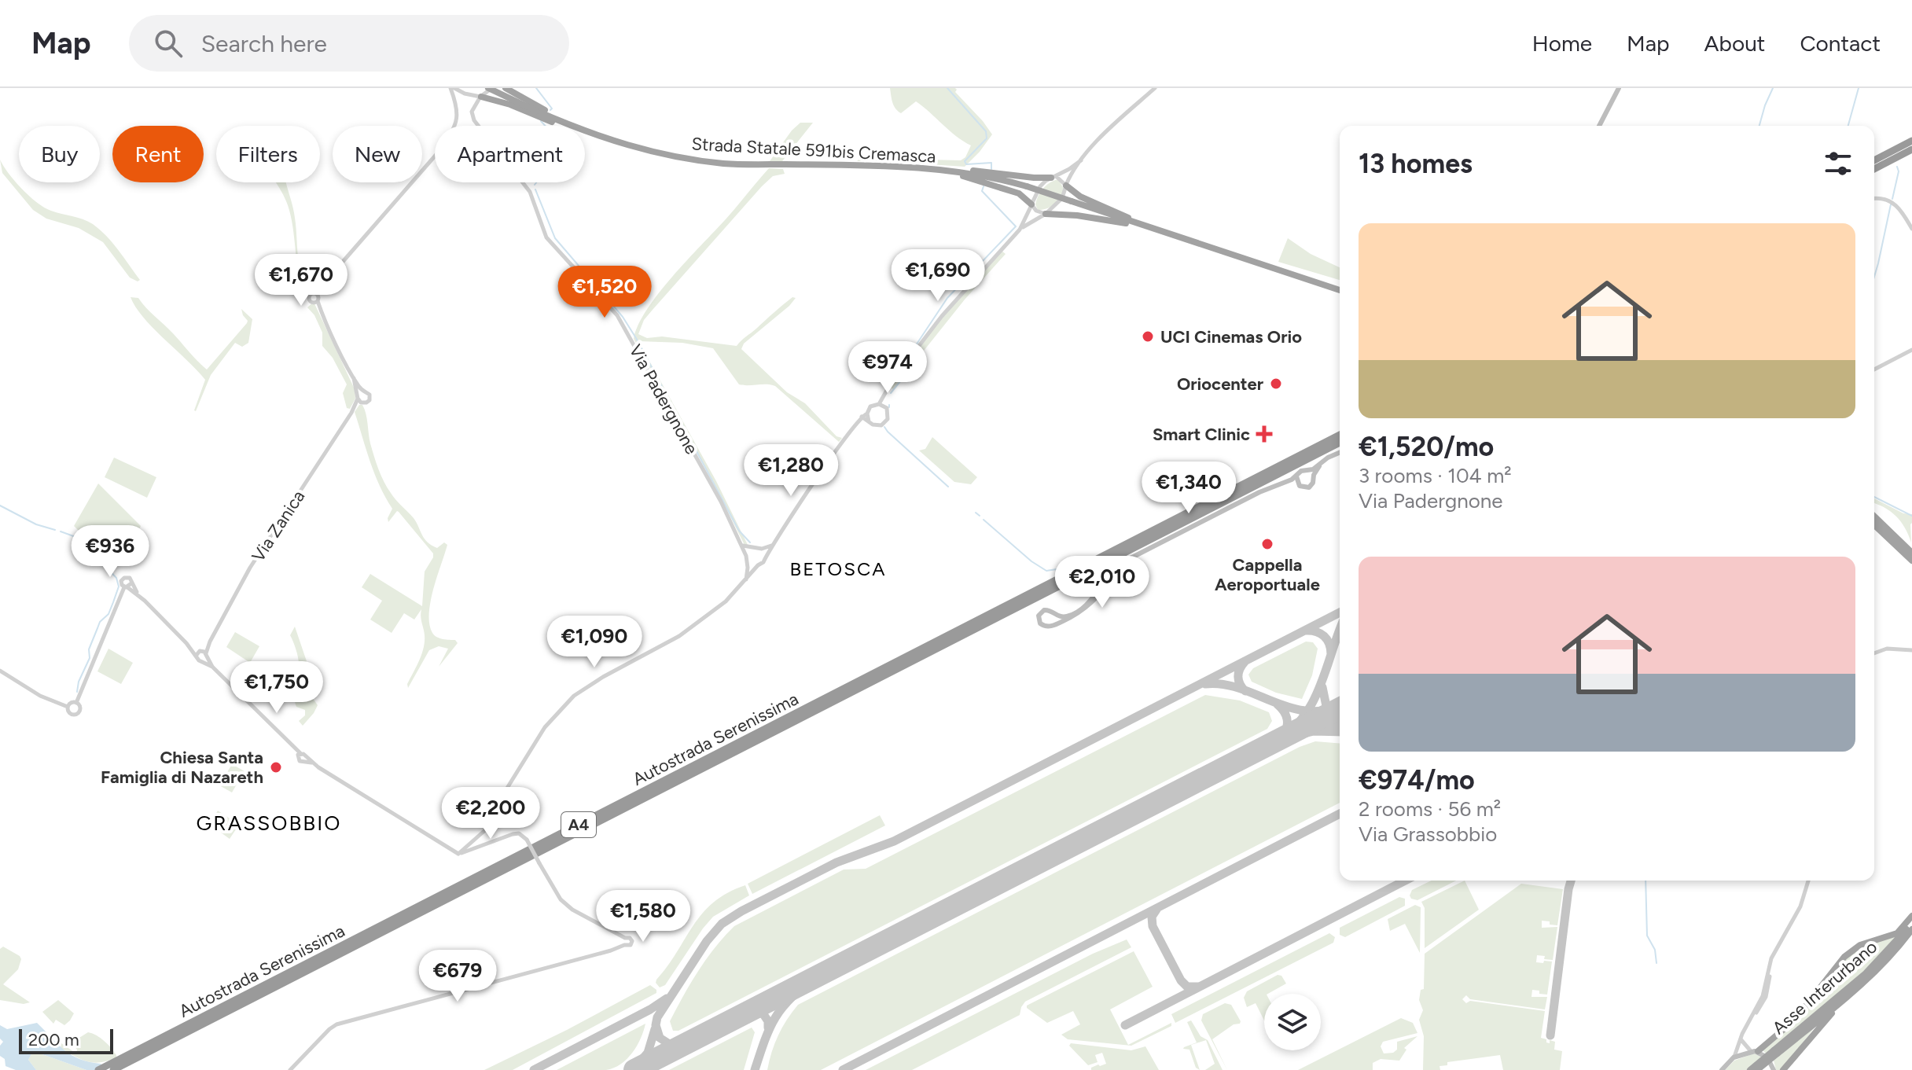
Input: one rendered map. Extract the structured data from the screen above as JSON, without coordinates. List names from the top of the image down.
{
  "streets": {
    "highway": [
      "Strada Statale 591bis Cremasca",
      "Autostrada Serenissima",
      "A4",
      "Asse Interurbano"
    ],
    "street": ["Via Padergnone", "Via Zanica"]
  },
  "districts": ["BETOSCA", "GRASSOBBIO"],
  "places": {
    "other": [
      "UCI Cinemas Orio",
      "Oriocenter",
      "Cappella Aeroportuale",
      "Chiesa Santa Famiglia di Nazareth"
    ],
    "health": ["Smart Clinic"]
  },
  "scale_bar": "200 m",
  "page": {
    "header": "Map",
    "search": "Search here",
    "nav": [
      "Home",
      "Map",
      "About",
      "Contact"
    ],
    "chip": [
      "Buy",
      "Rent",
      "Filters",
      "New",
      "Apartment"
    ],
    "heading": "13 homes",
    "list": [
      {
        "name": "€1,520/mo",
        "note": "3 rooms · 104 m² · Via Padergnone"
      },
      {
        "name": "€974/mo",
        "note": "2 rooms · 56 m² · Via Grassobbio"
      }
    ],
    "price": [
      "€1,690",
      "€1,670",
      "€1,520",
      "€974",
      "€1,280",
      "€1,340",
      "€936",
      "€2,010",
      "€1,090",
      "€1,750",
      "€2,200",
      "€1,580",
      "€679"
    ],
    "scale": "200 m"
  }
}
